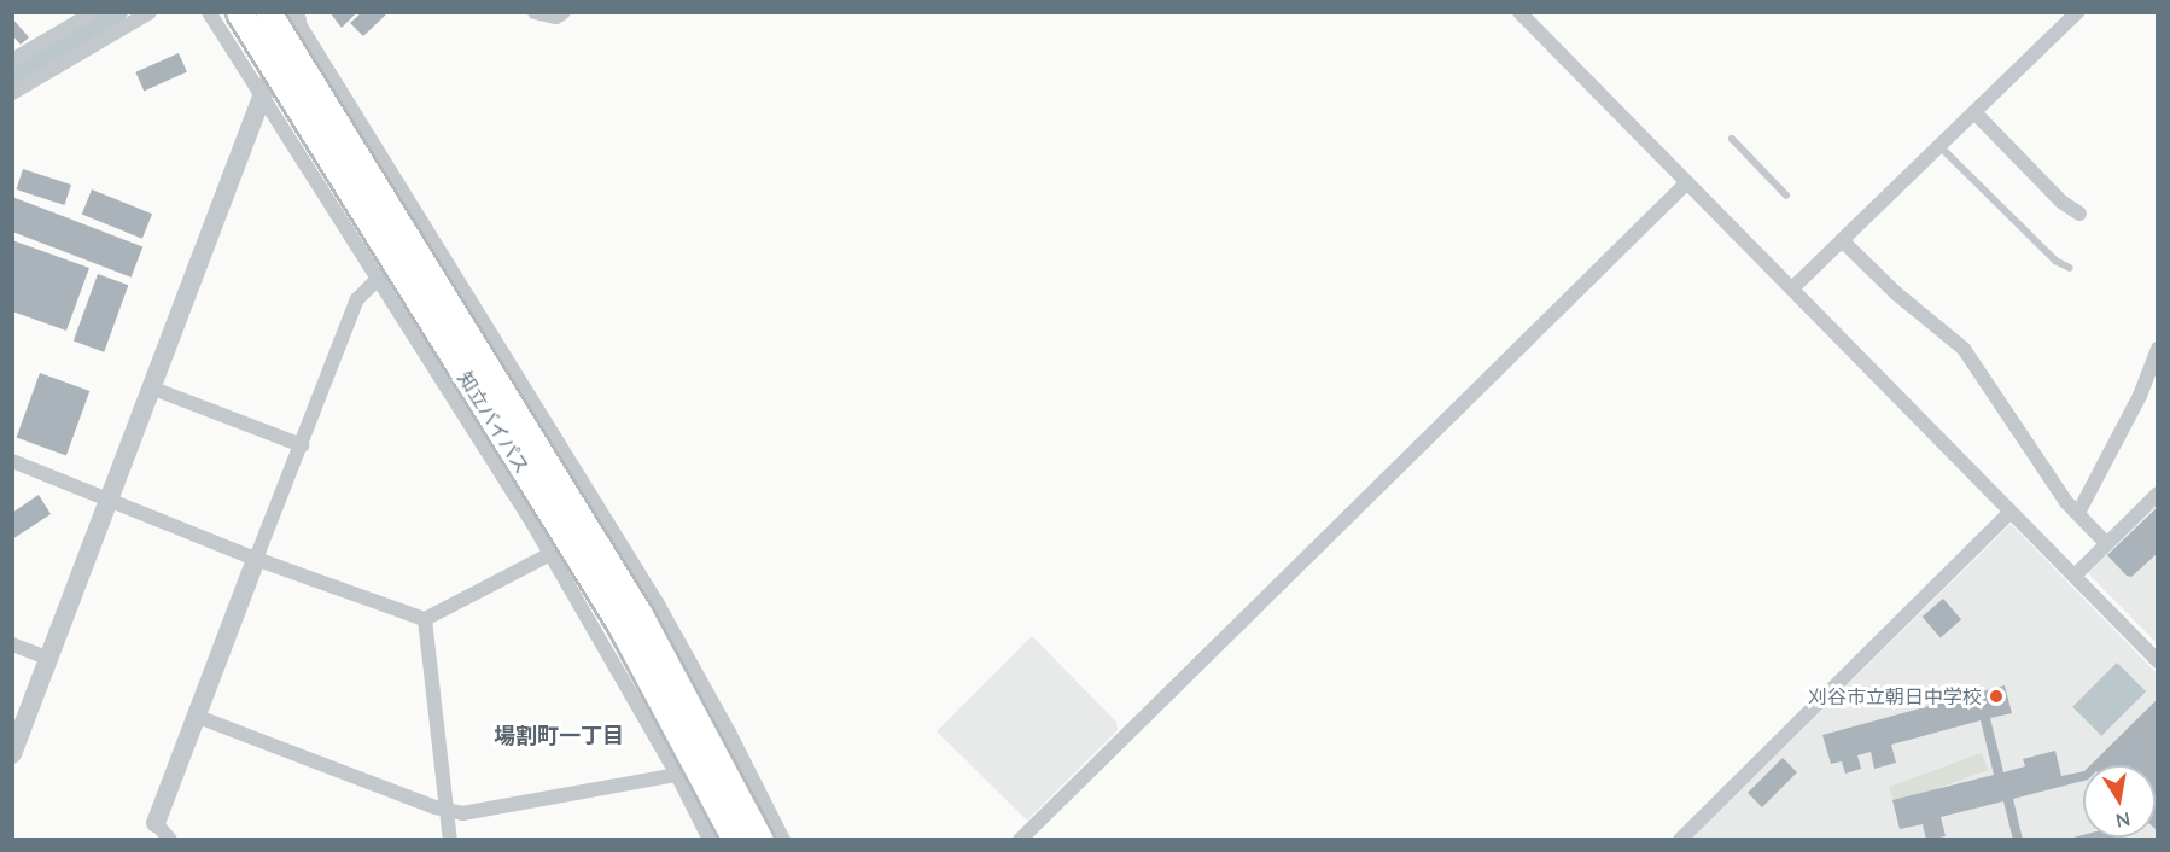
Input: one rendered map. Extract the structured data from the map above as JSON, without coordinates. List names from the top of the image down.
{
  "streets": {
    "highway": ["知立バイパス"]
  },
  "districts": ["場割町一丁目"],
  "places": ["刈谷市立朝日中学校"],
  "north": "bottom"
}
